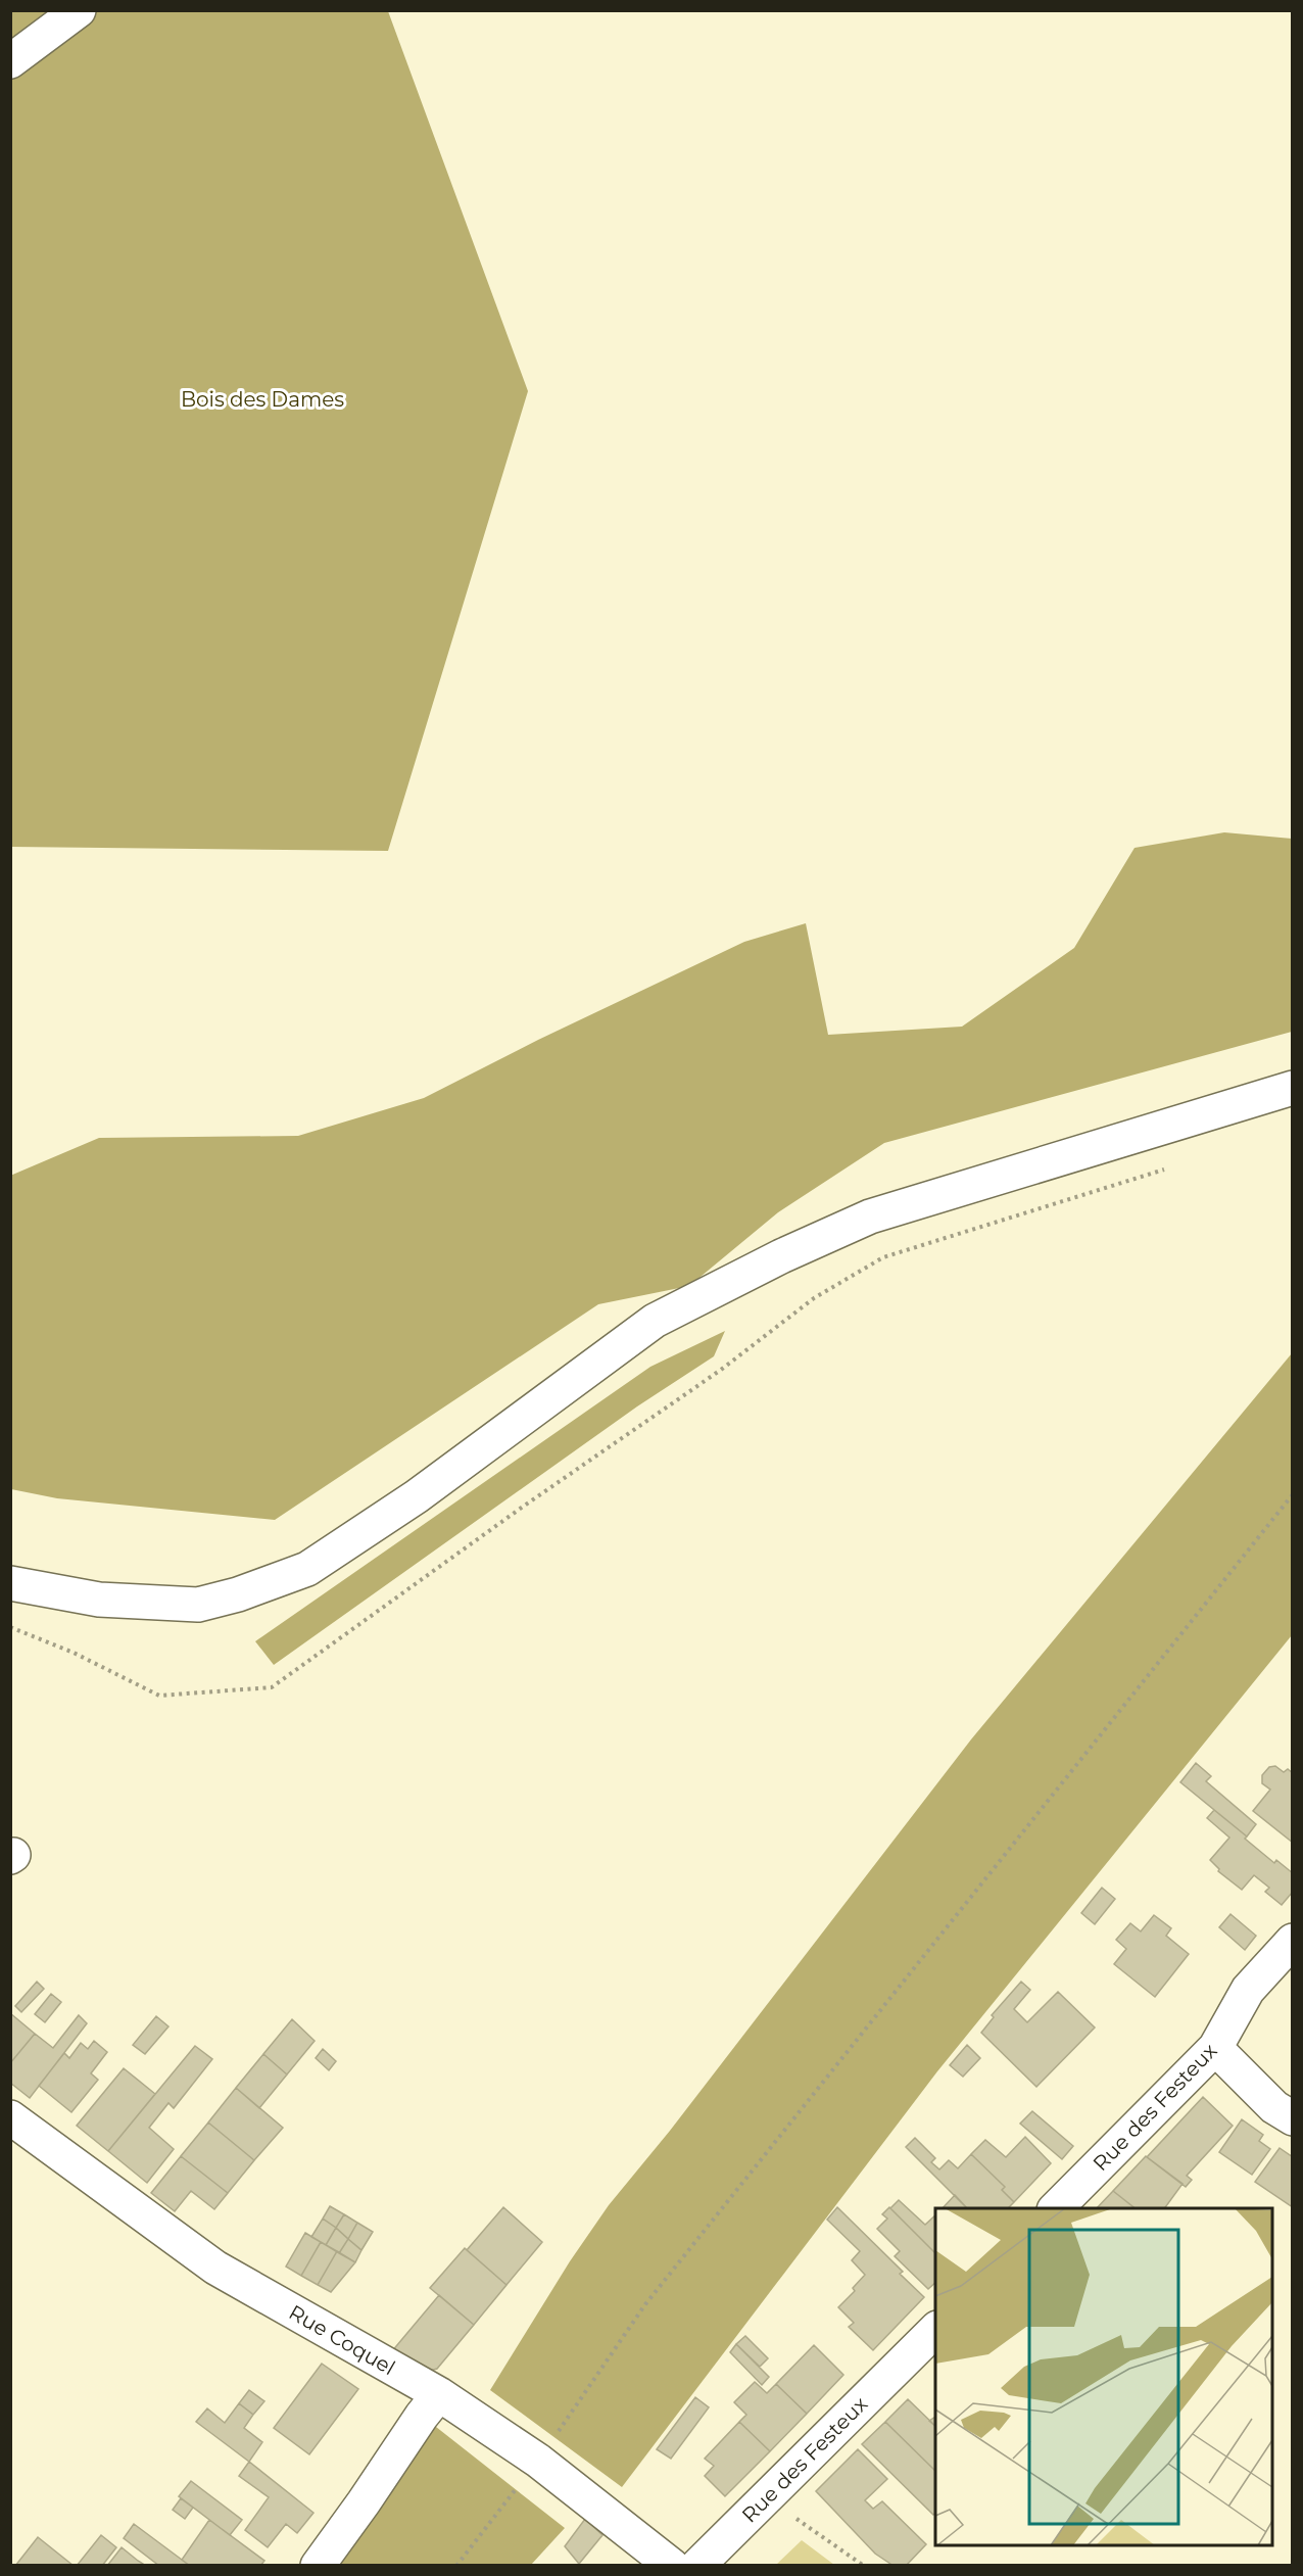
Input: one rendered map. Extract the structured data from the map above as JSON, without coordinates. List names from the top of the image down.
{
  "streets": {
    "street": ["Rue des Festeux", "Rue Coquel"]
  },
  "parks": ["Bois des Dames"]
}
